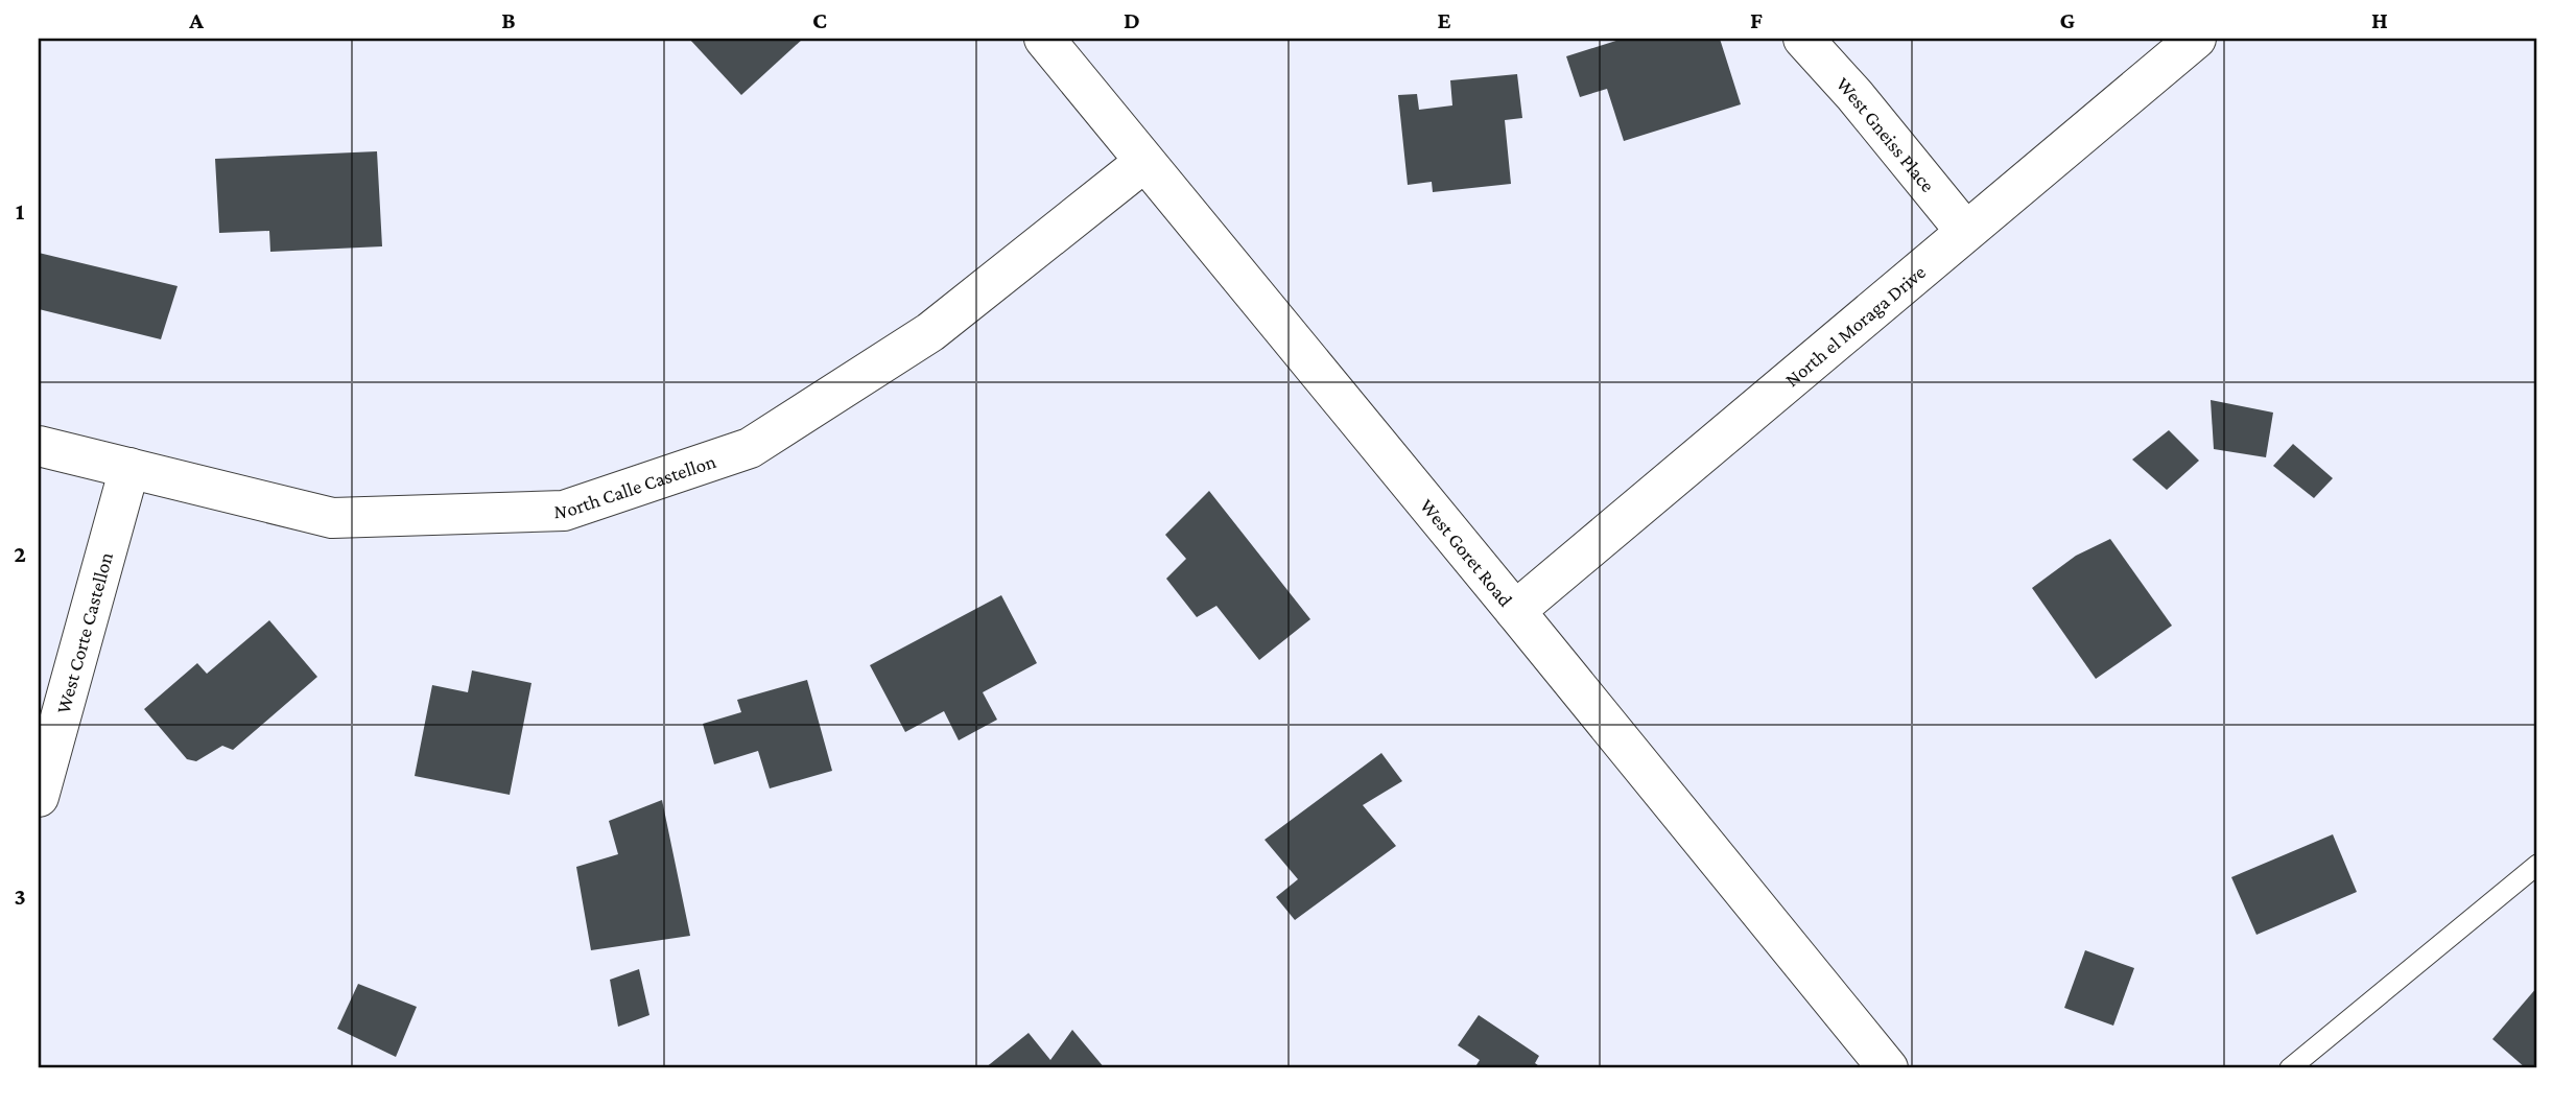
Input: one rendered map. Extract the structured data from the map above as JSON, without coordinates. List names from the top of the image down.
{
  "streets": {
    "street": [
      "West Gneiss Place",
      "North el Moraga Drive",
      "North Calle Castellon",
      "West Goret Road",
      "West Corte Castellon"
    ]
  },
  "crossings": [
    ["West Gneiss Place", "North el Moraga Drive"],
    ["North el Moraga Drive", "West Goret Road"],
    ["North Calle Castellon", "West Goret Road"],
    ["North Calle Castellon", "West Corte Castellon"]
  ],
  "grid": {
    "columns": [
      "A",
      "B",
      "C",
      "D",
      "E",
      "F",
      "G",
      "H"
    ],
    "rows": ["1", "2", "3"]
  }
}
